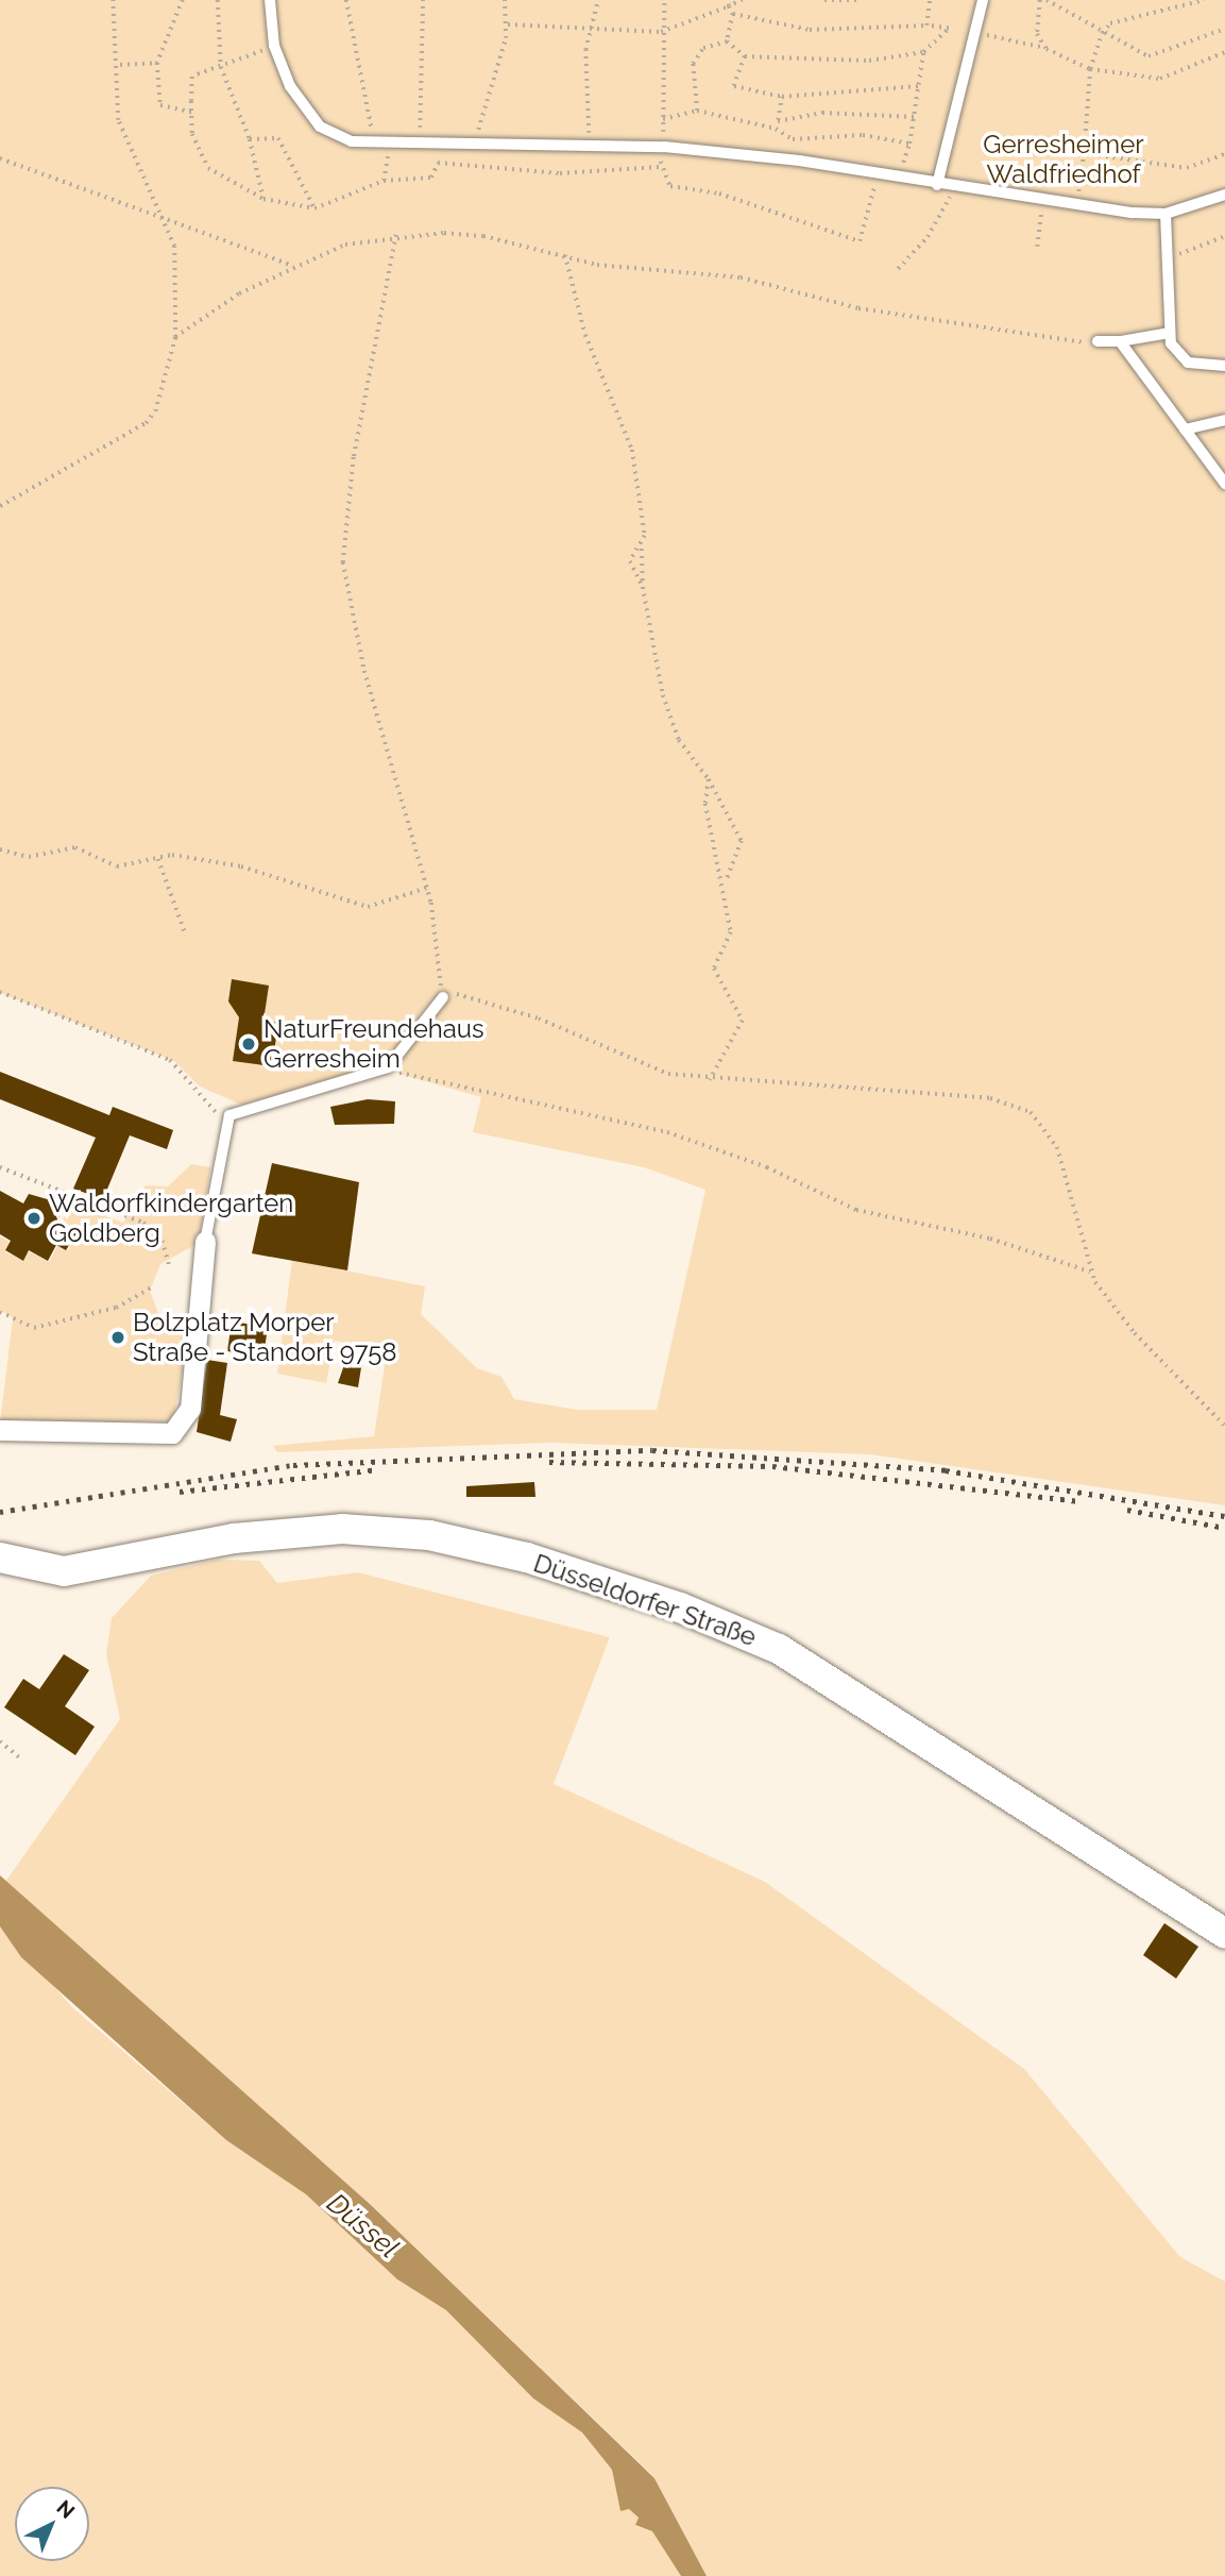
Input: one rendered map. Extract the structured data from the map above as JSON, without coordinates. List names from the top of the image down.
{
  "streets": {
    "main road": ["Düsseldorfer Straße"]
  },
  "water": ["Düssel"],
  "parks": ["Gerresheimer Waldfriedhof"],
  "places": ["NaturFreundehaus Gerresheim", "Waldorfkindergarten Goldberg", "Bolzplatz Morper Straße - Standort 9758"],
  "north": "top right"
}
